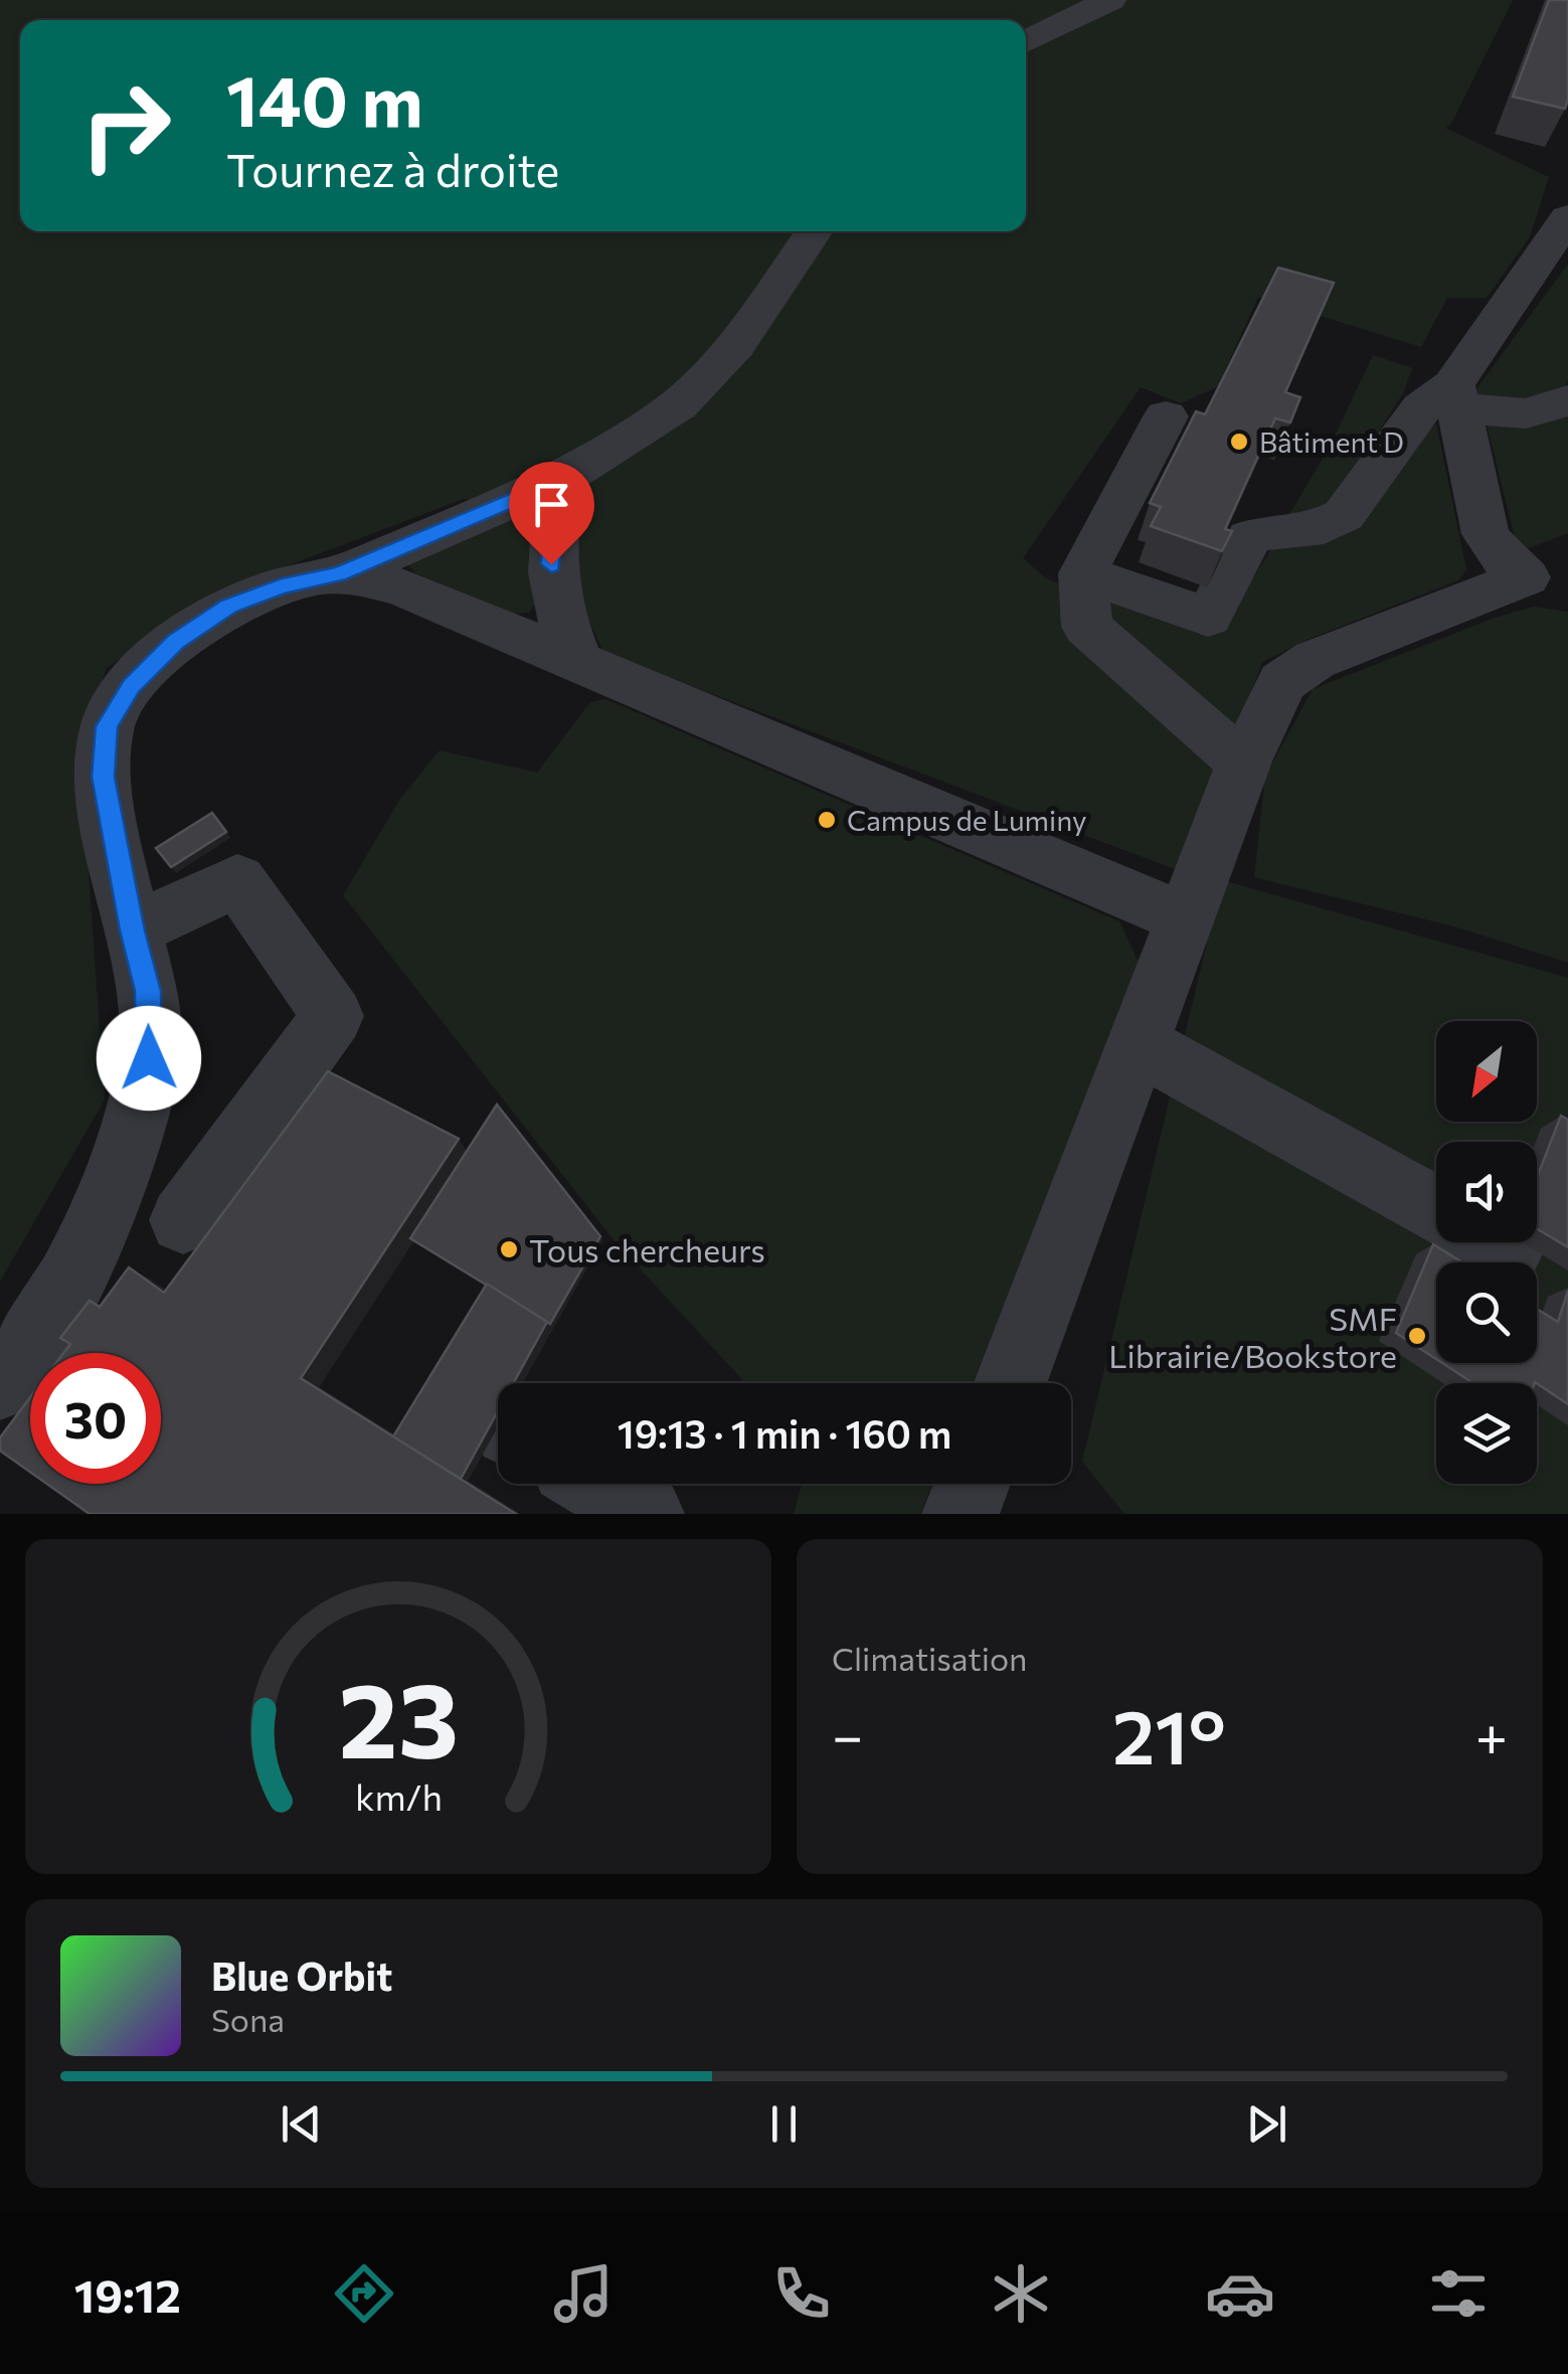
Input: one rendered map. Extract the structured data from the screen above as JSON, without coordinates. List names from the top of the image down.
{
  "places": [
    "Bâtiment D",
    "Campus de Luminy",
    "Tous chercheurs",
    "SMF Librairie/Bookstore"
  ],
  "north": "bottom left",
  "page": {
    "turn": ["140 m", "Tournez à droite"],
    "limit": "30",
    "trip": "19:13 · 1 min · 160 m",
    "tile": "Climatisation",
    "heat": ["−", "21°", "+"],
    "song": ["Blue Orbit", "Sona"],
    "tabs": "19:12",
    "gauge": ["23", "km/h"]
  }
}
